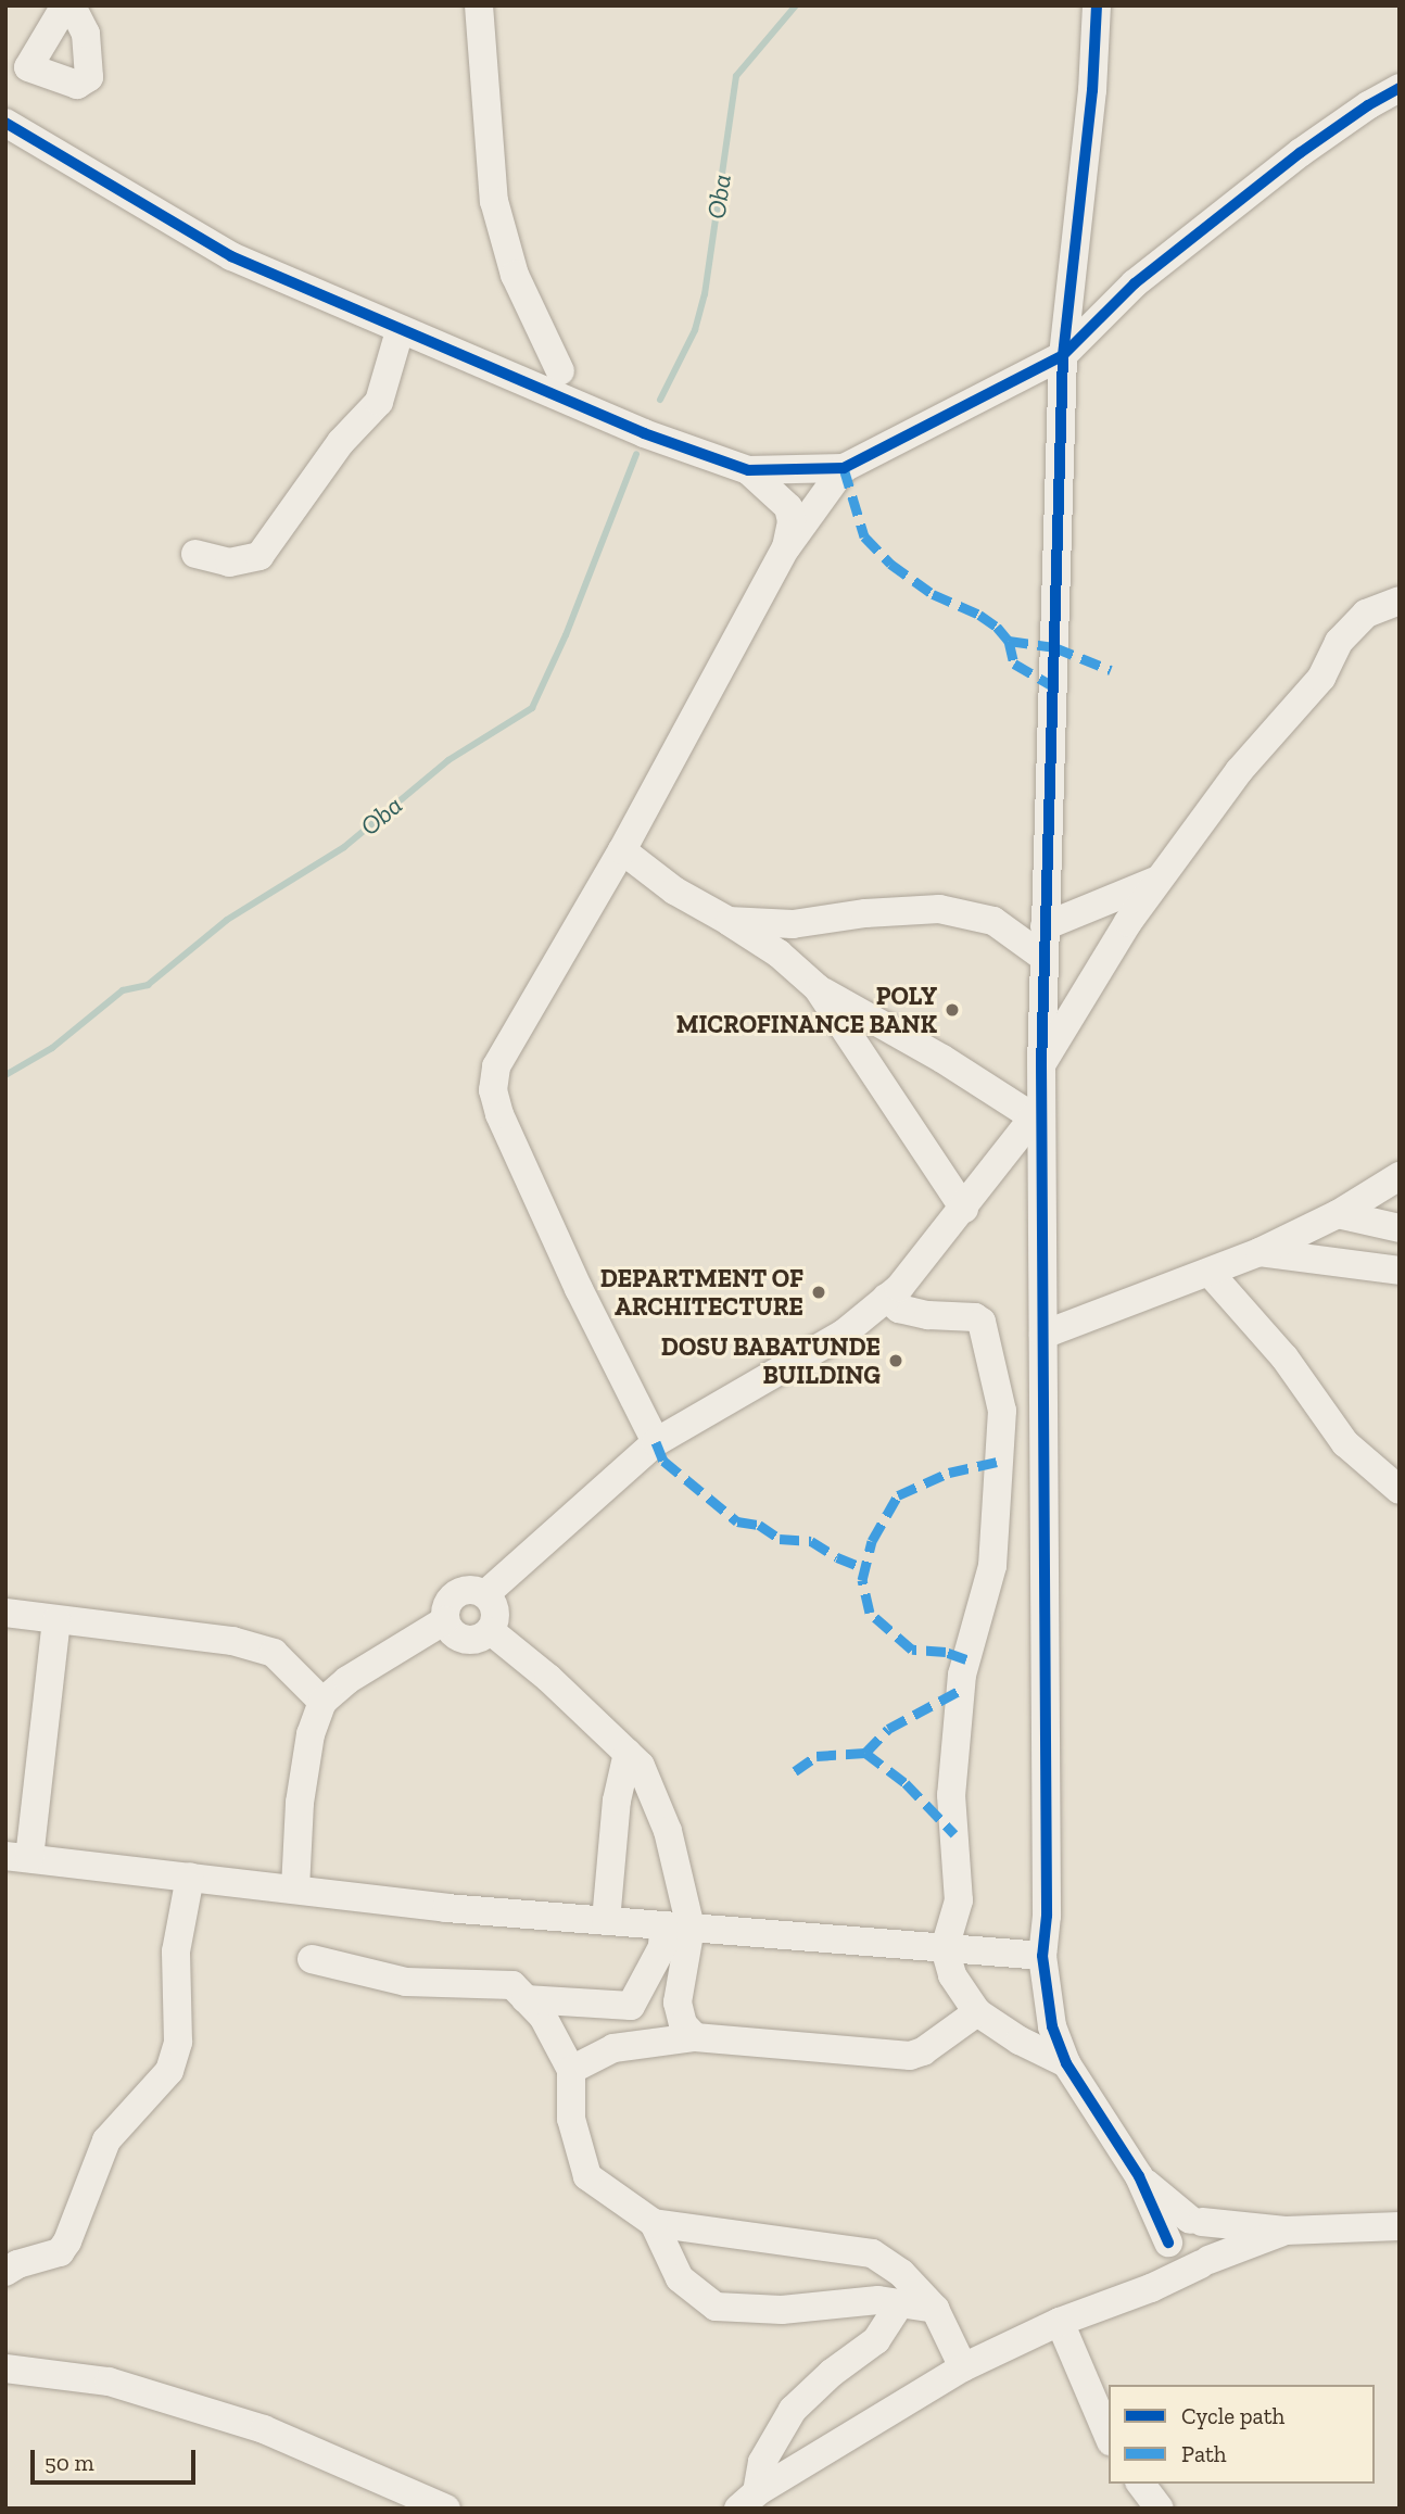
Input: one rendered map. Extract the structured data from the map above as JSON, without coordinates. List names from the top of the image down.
{
  "water": ["Oba"],
  "places": ["POLY MICROFINANCE BANK", "DEPARTMENT OF ARCHITECTURE", "DOSU BABATUNDE BUILDING"],
  "legend": ["Cycle path", "Path"],
  "scale_bar": "50 m"
}
